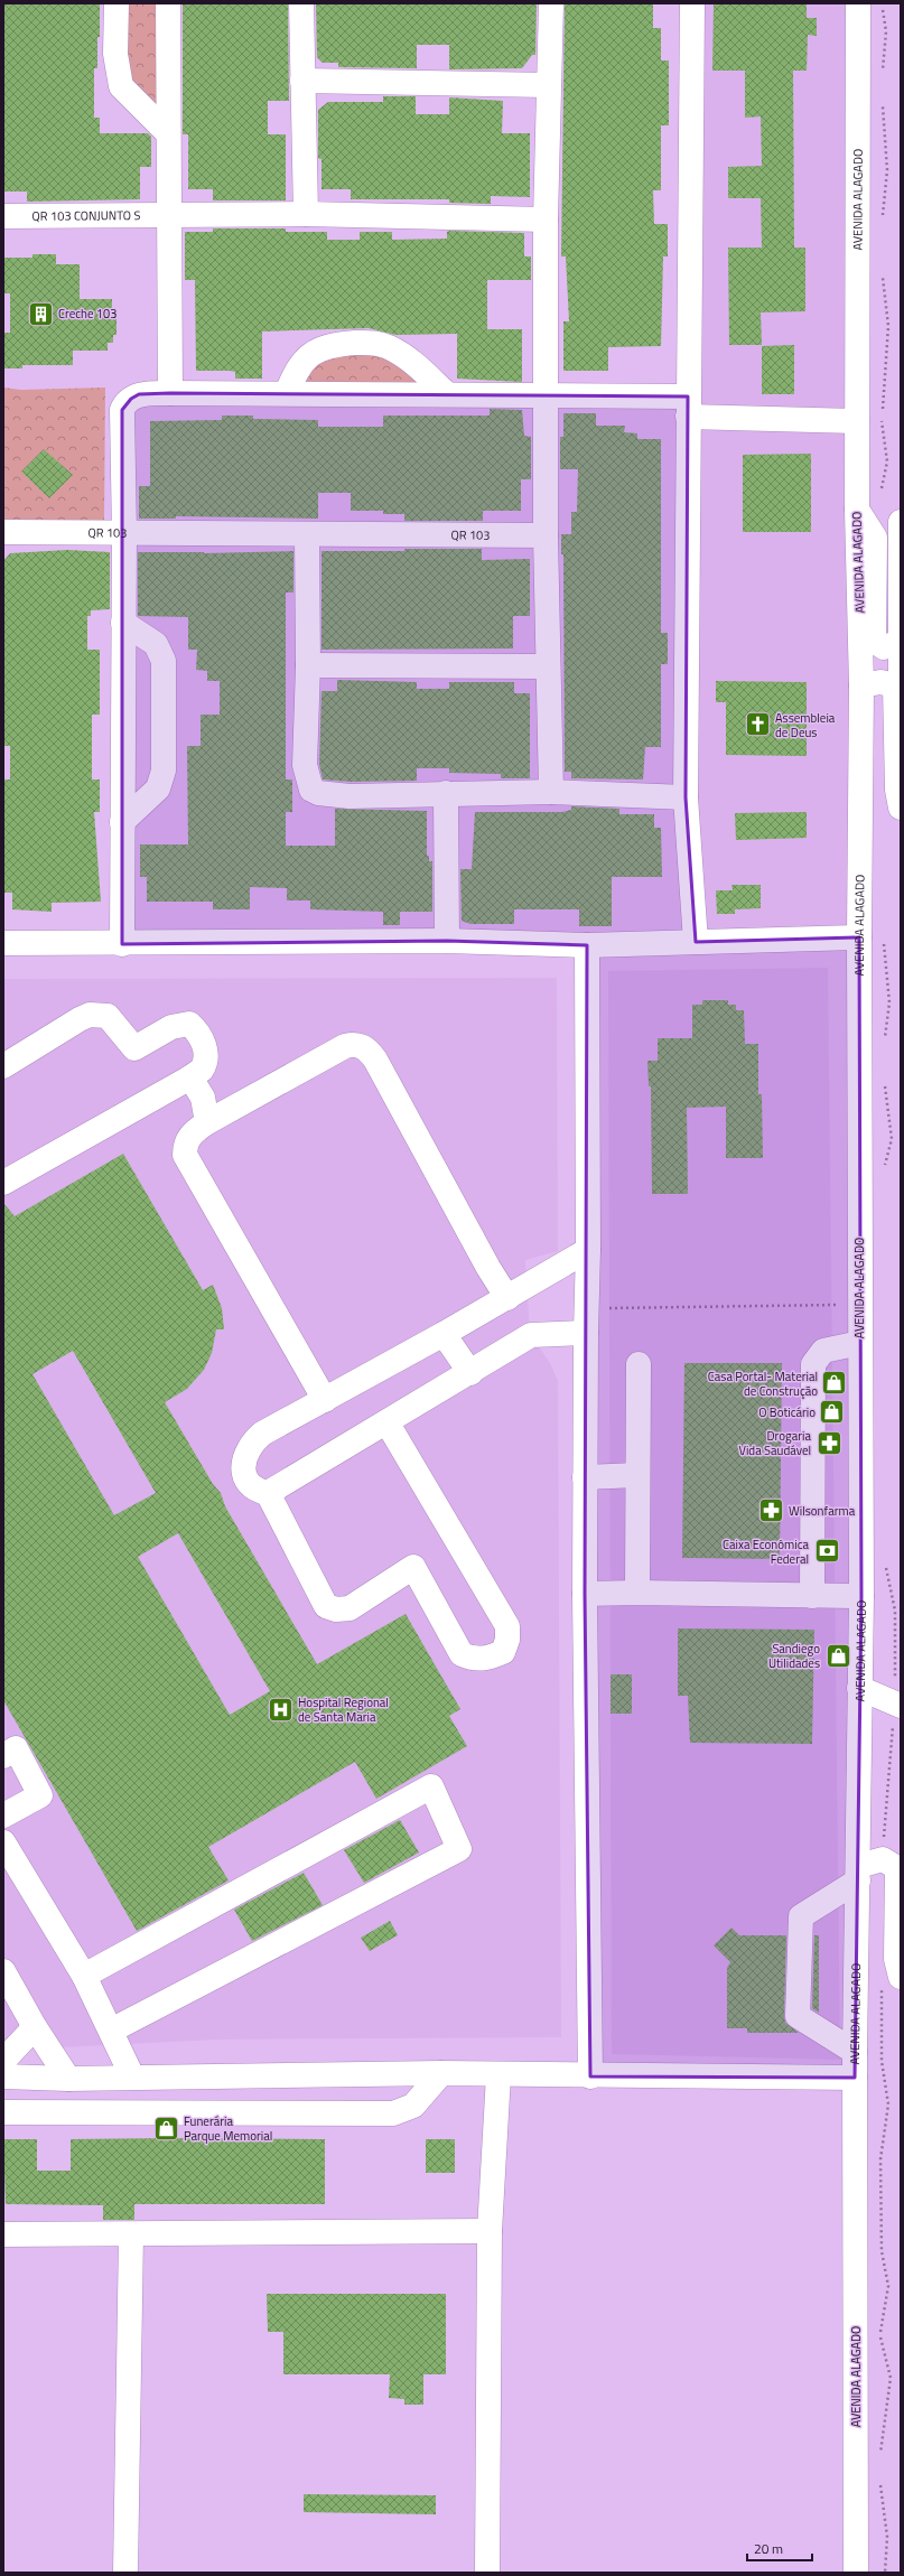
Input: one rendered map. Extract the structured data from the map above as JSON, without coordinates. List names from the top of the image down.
{
  "streets": {
    "street": ["AVENIDA ALAGADO", "QR 103 CONJUNTO S", "QR 103"]
  },
  "places": {
    "building": ["Creche 103"],
    "church": ["Assembleia de Deus"],
    "shop": [
      "Casa Portal- Material de Construção",
      "O Boticário",
      "Sandiego Utilidades",
      "Funerária Parque Memorial"
    ],
    "pharmacy": ["Drogaria Vida Saudável", "Wilsonfarma"],
    "bank": ["Caixa Econômica Federal"],
    "hospital": ["Hospital Regional de Santa Maria"]
  },
  "scale_bar": "20 m"
}
